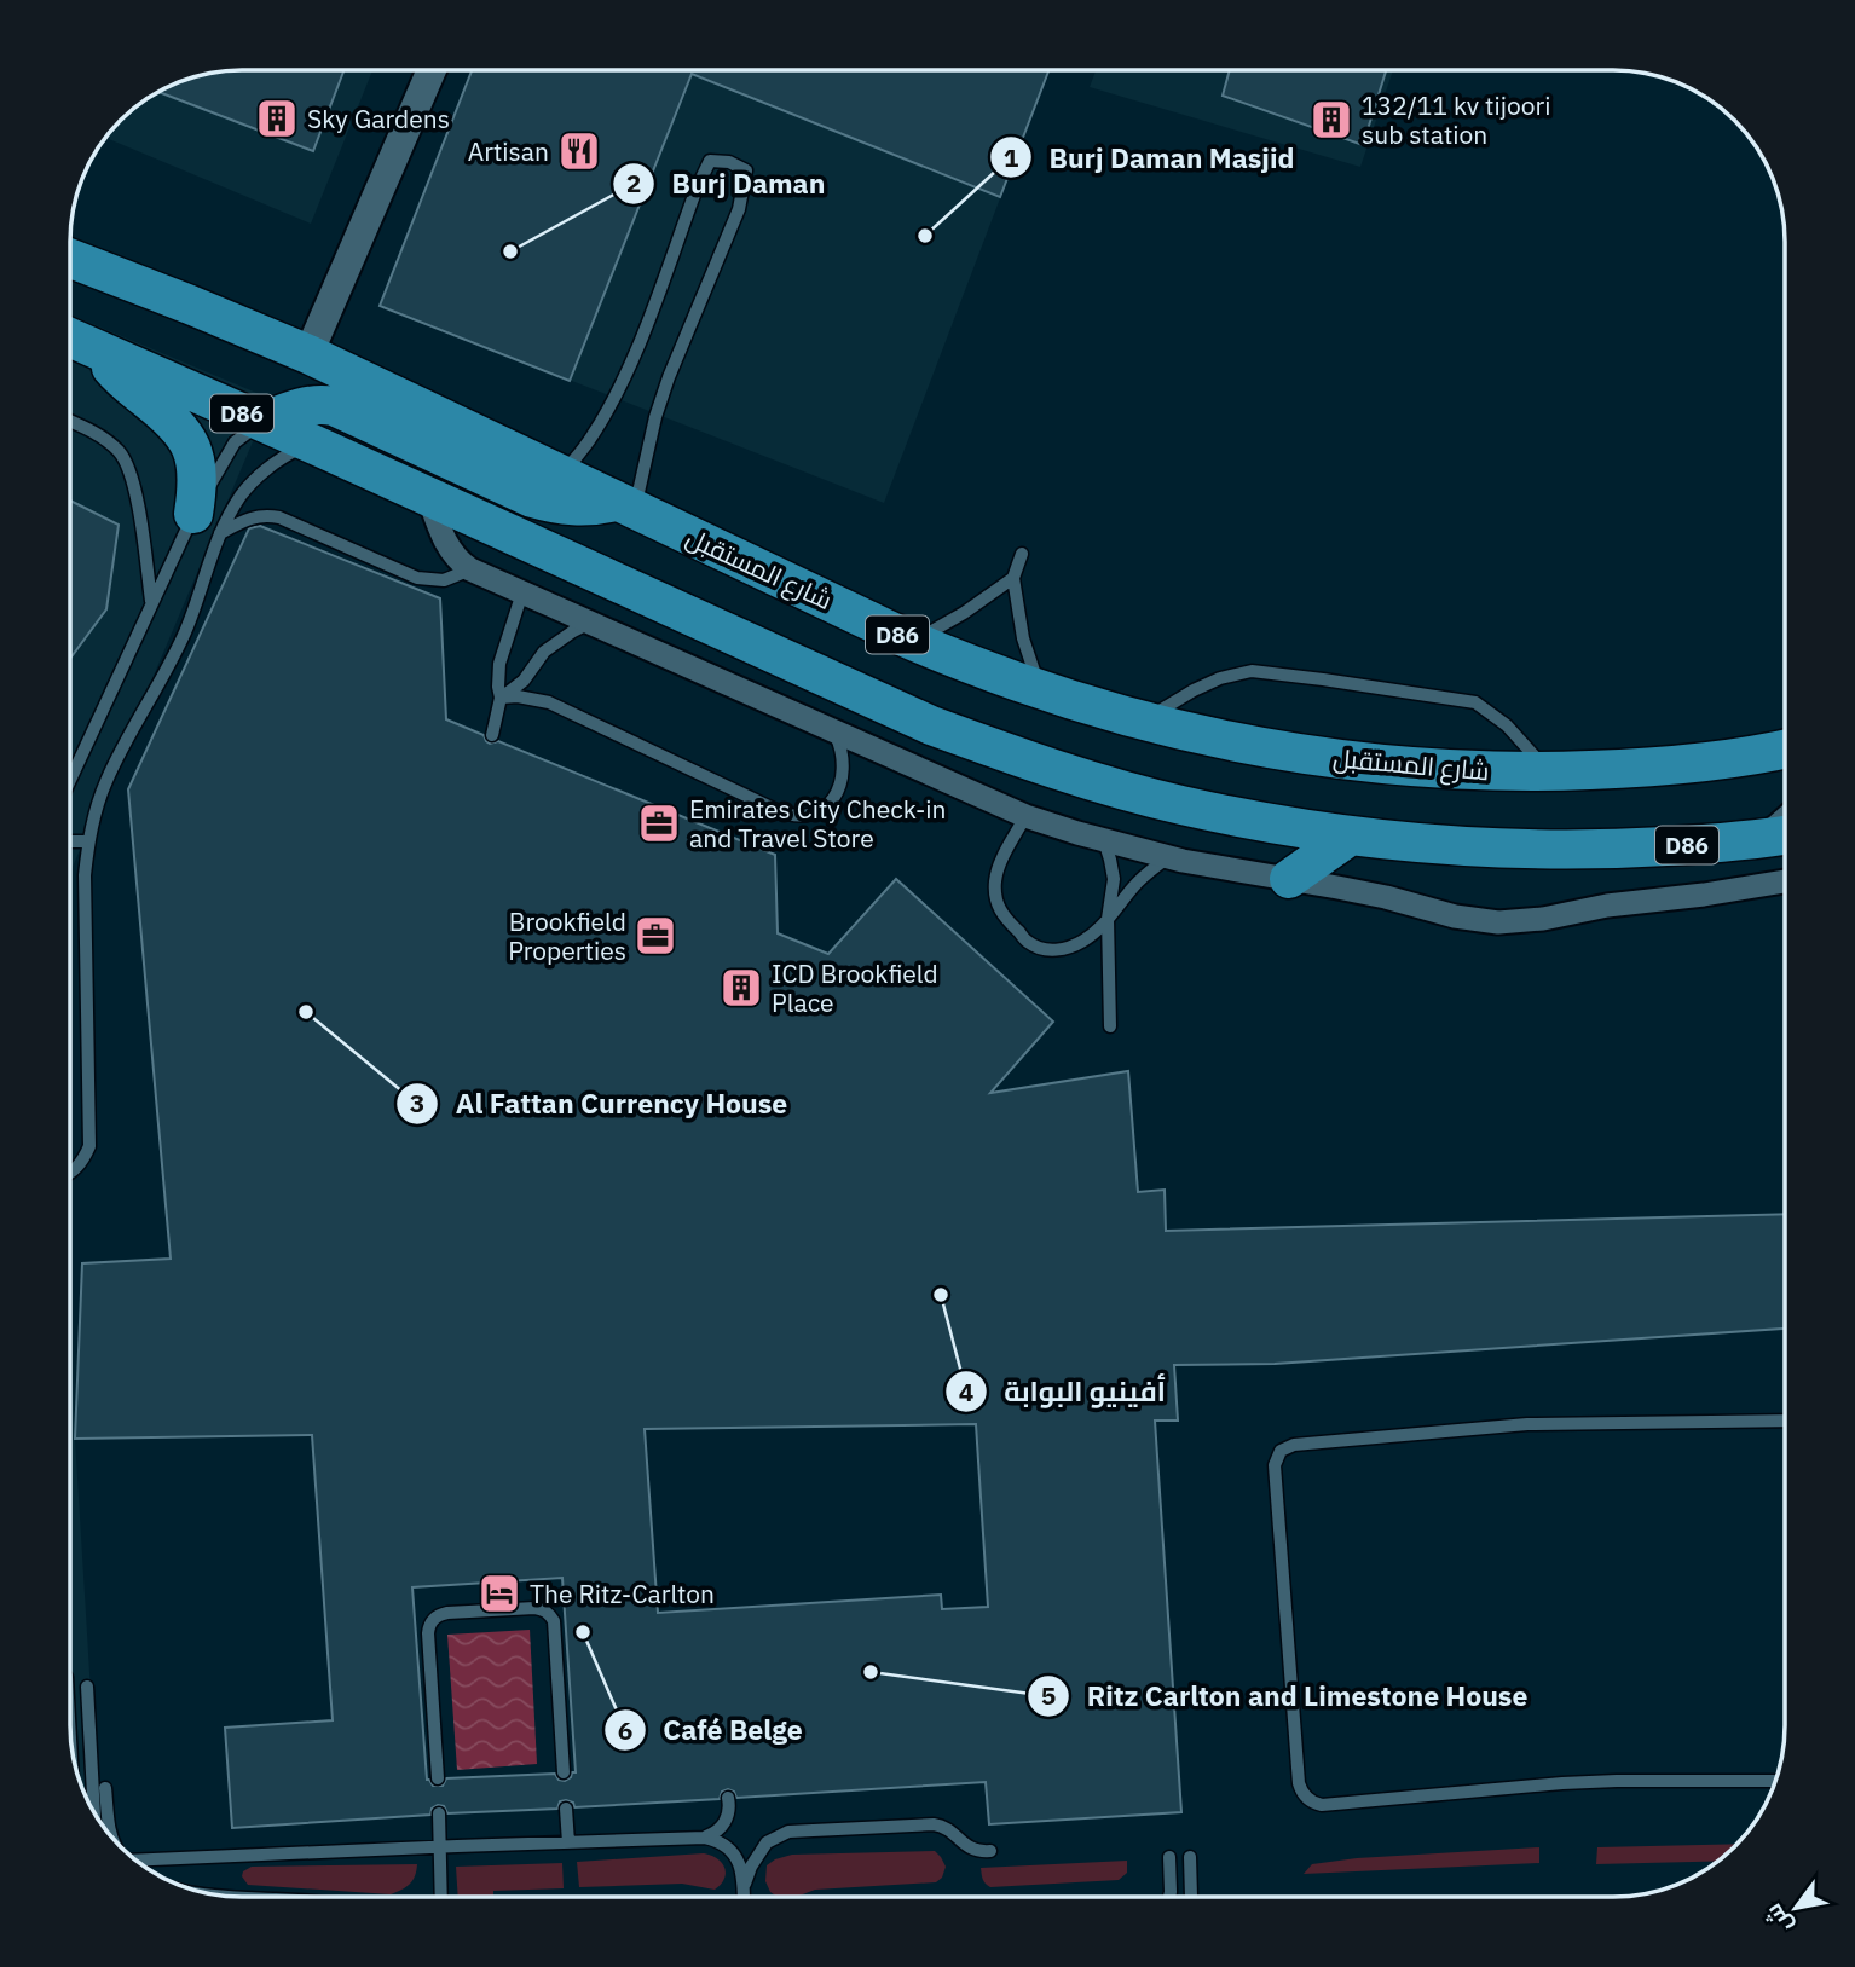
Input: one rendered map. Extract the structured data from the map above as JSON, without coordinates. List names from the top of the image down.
{
  "streets": {
    "main road": ["D86", "شارع المستقبل"]
  },
  "places": {
    "building": ["Sky Gardens", "132/11 kv tijoori sub station", "ICD Brookfield Place"],
    "restaurant": ["Artisan"],
    "other": [
      "Burj Daman Masjid",
      "Burj Daman",
      "Al Fattan Currency House",
      "أفينيو البوابة",
      "Café Belge",
      "Ritz Carlton and Limestone House"
    ],
    "office": ["Emirates City Check-in and Travel Store", "Brookfield Properties"],
    "hotel": ["The Ritz-Carlton"]
  },
  "north": "bottom left"
}
